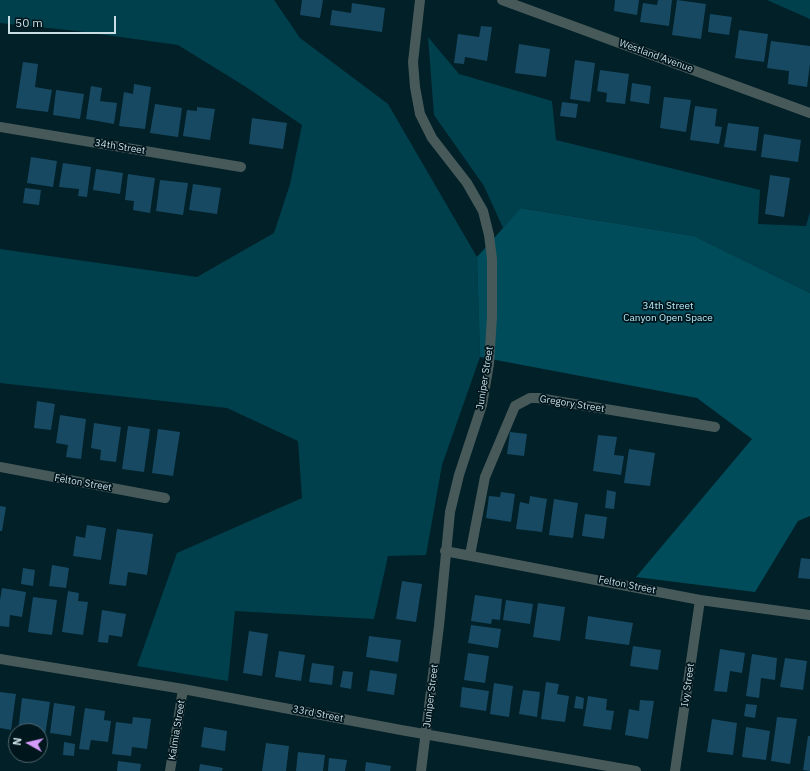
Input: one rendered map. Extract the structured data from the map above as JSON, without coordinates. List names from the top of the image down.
{
  "streets": {
    "street": [
      "Westland Avenue",
      "34th Street",
      "Juniper Street",
      "Gregory Street",
      "Felton Street",
      "Ivy Street",
      "33rd Street",
      "Kalmia Street"
    ]
  },
  "crossings": [
    ["Juniper Street", "Felton Street"],
    ["Juniper Street", "33rd Street"],
    ["Gregory Street", "Felton Street"],
    ["Felton Street", "Ivy Street"],
    ["33rd Street", "Kalmia Street"]
  ],
  "parks": ["34th Street Canyon Open Space"],
  "scale_bar": "50 m",
  "north": "left"
}
